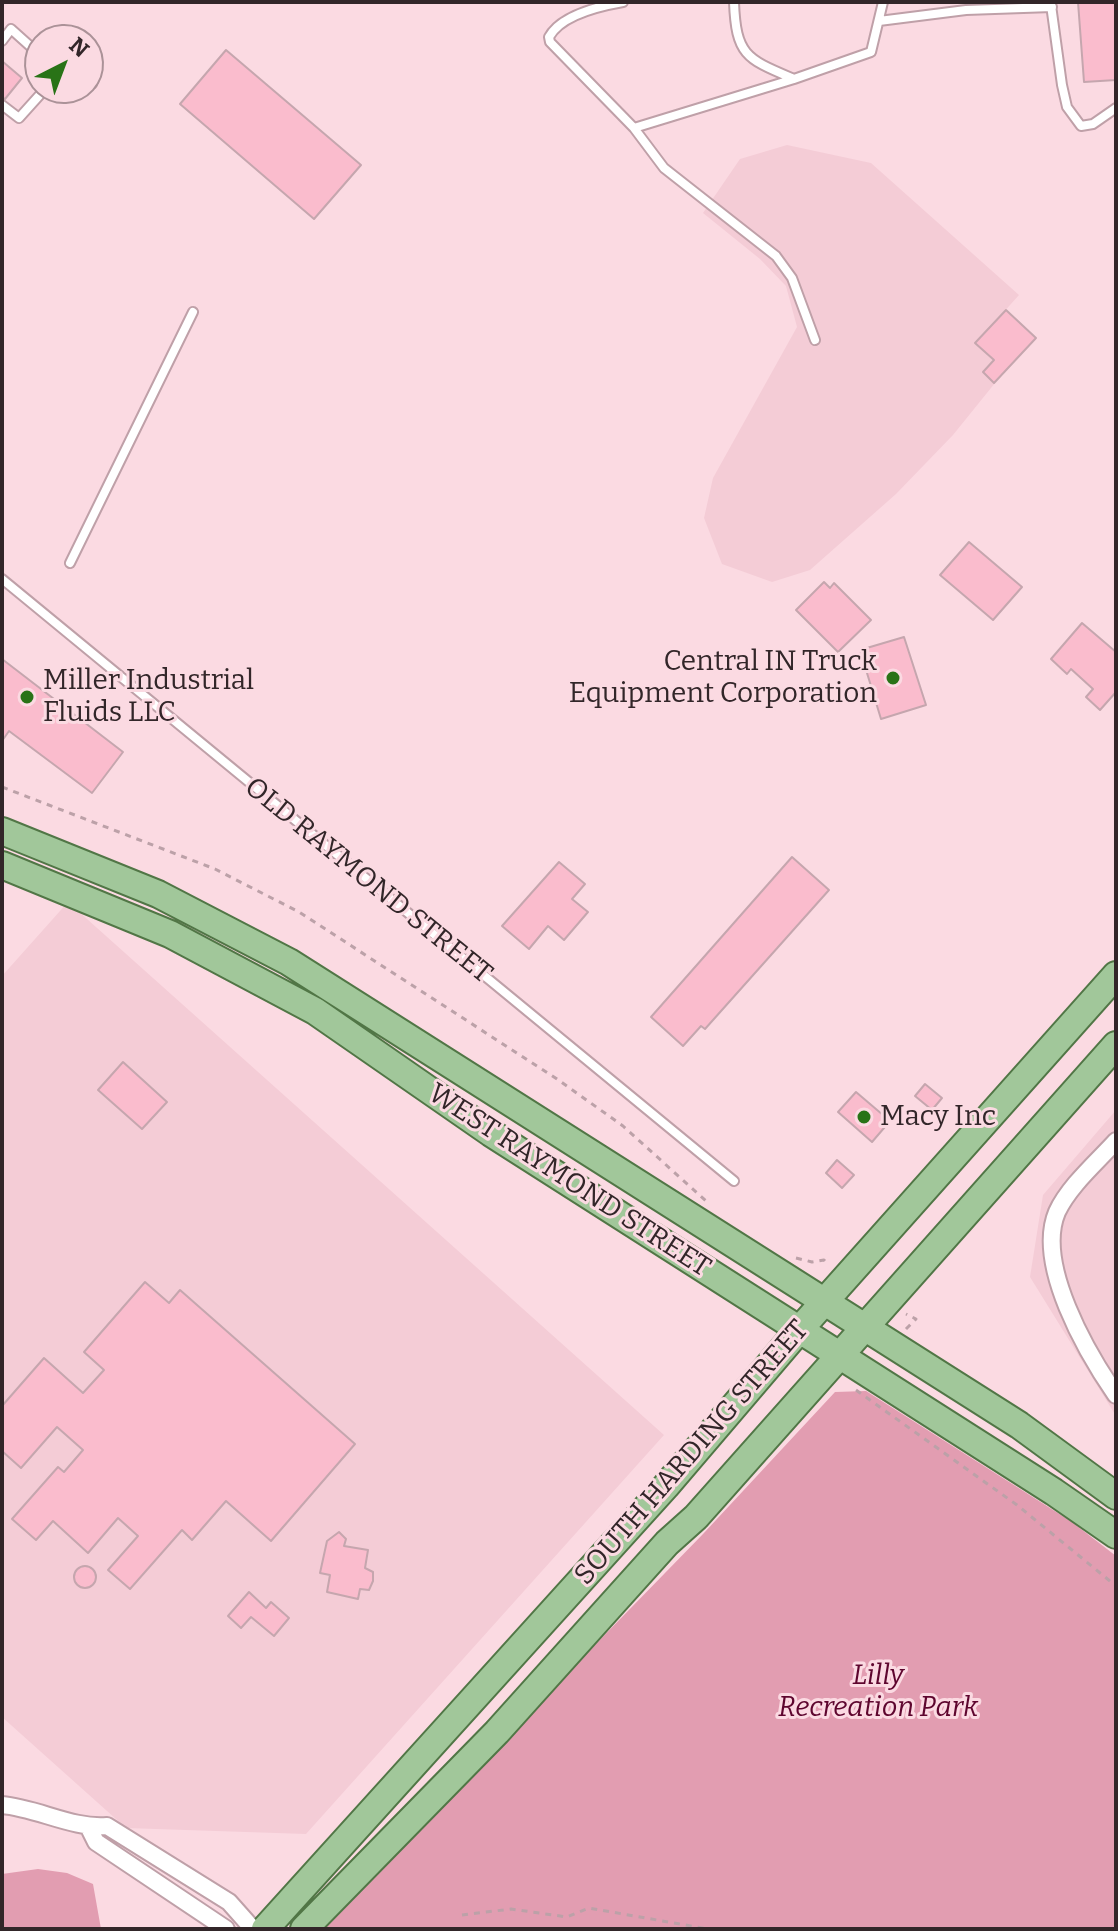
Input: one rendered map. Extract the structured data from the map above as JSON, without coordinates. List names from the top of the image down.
{
  "streets": {
    "main road": ["WEST RAYMOND STREET", "SOUTH HARDING STREET"],
    "lane": ["OLD RAYMOND STREET"]
  },
  "crossings": [
    ["WEST RAYMOND STREET", "SOUTH HARDING STREET"]
  ],
  "parks": ["Lilly Recreation Park"],
  "places": ["Central IN Truck Equipment Corporation", "Miller Industrial Fluids LLC", "Macy Inc"],
  "north": "top right"
}
